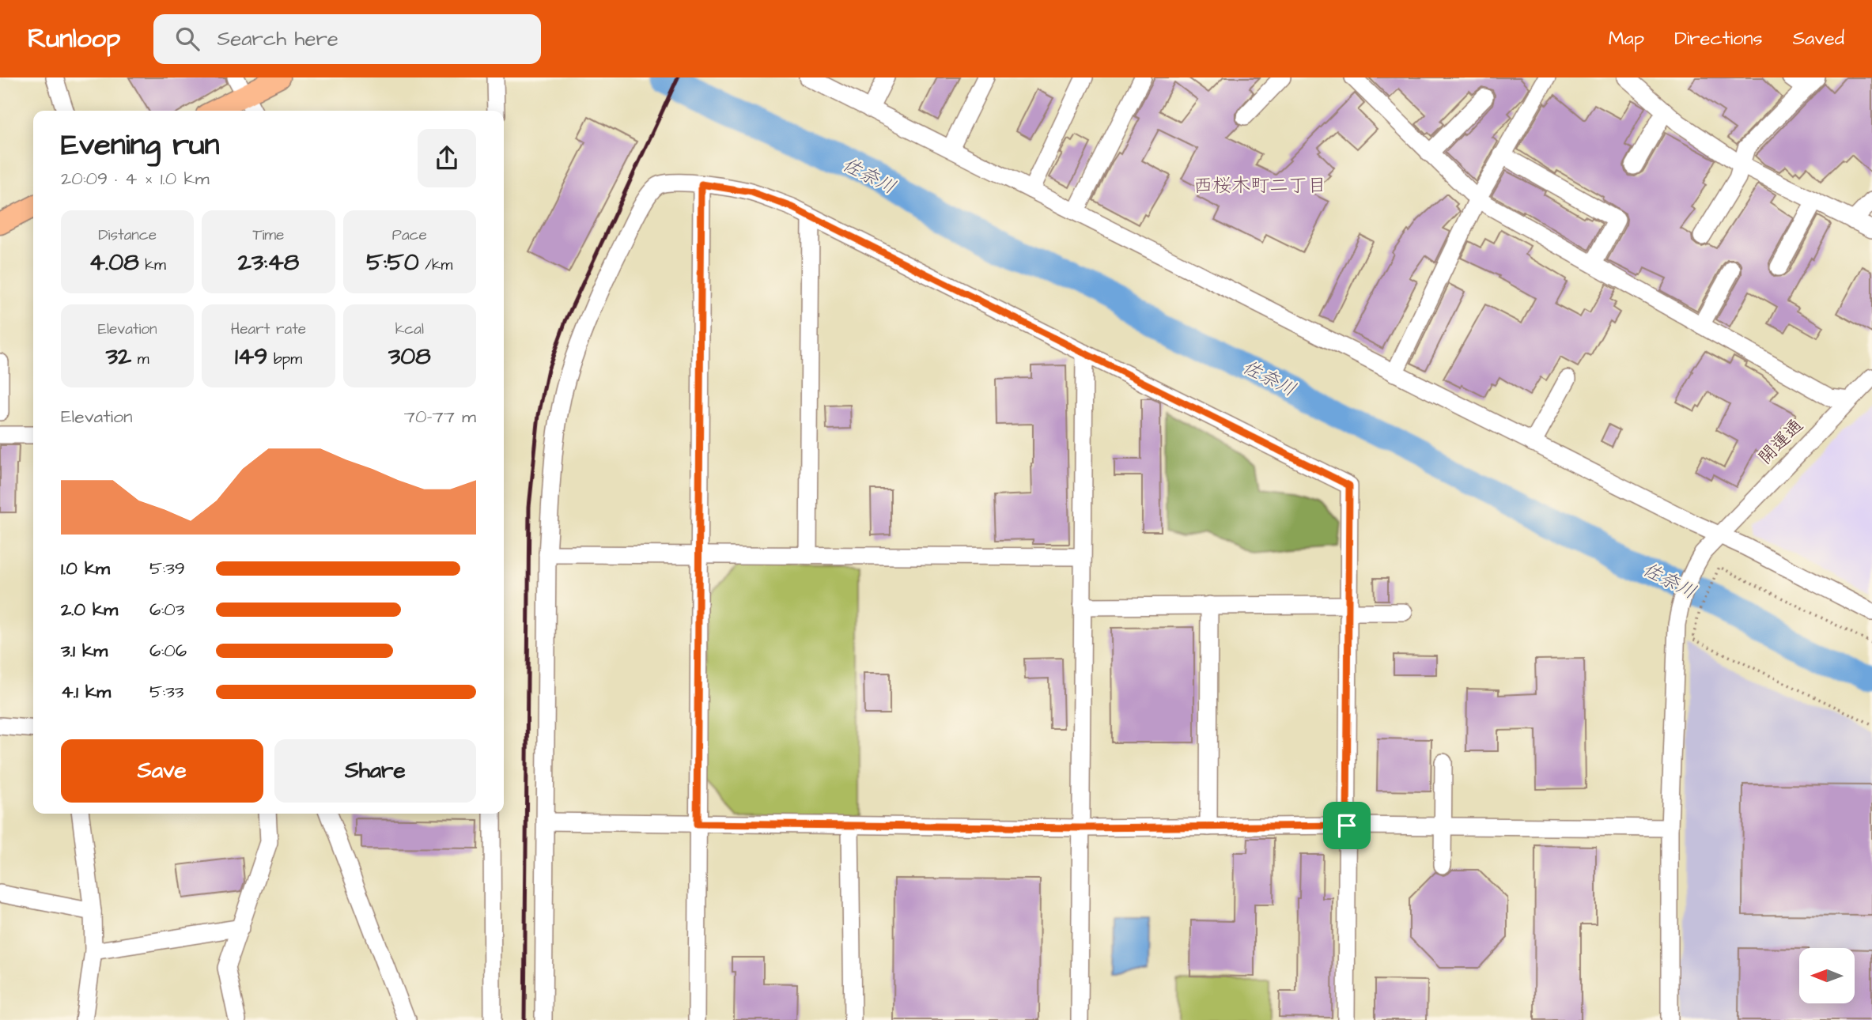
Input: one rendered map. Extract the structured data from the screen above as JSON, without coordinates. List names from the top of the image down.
{
  "streets": {
    "street": ["開運通"]
  },
  "districts": ["西桜木町二丁目"],
  "water": ["佐奈川"],
  "north": "left",
  "page": {
    "header": "Runloop",
    "search": "Search here",
    "nav": ["Map", "Directions", "Saved"],
    "heading": ["Evening run", "20:09 · 4 × 1.0 km"],
    "stats": [
      ["Distance", "4.08 km"],
      ["Time", "23:48"],
      ["Pace", "5:50 /km"],
      ["Elevation", "32 m"],
      ["Heart rate", "149 bpm"],
      ["kcal", "308"]
    ],
    "chart": ["Elevation", "70–77 m"],
    "list": [
      {
        "name": "1.0 km",
        "note": "5:39"
      },
      {
        "name": "2.0 km",
        "note": "6:03"
      },
      {
        "name": "3.1 km",
        "note": "6:06"
      },
      {
        "name": "4.1 km",
        "note": "5:33"
      }
    ],
    "buttons": ["Save", "Share"]
  }
}
